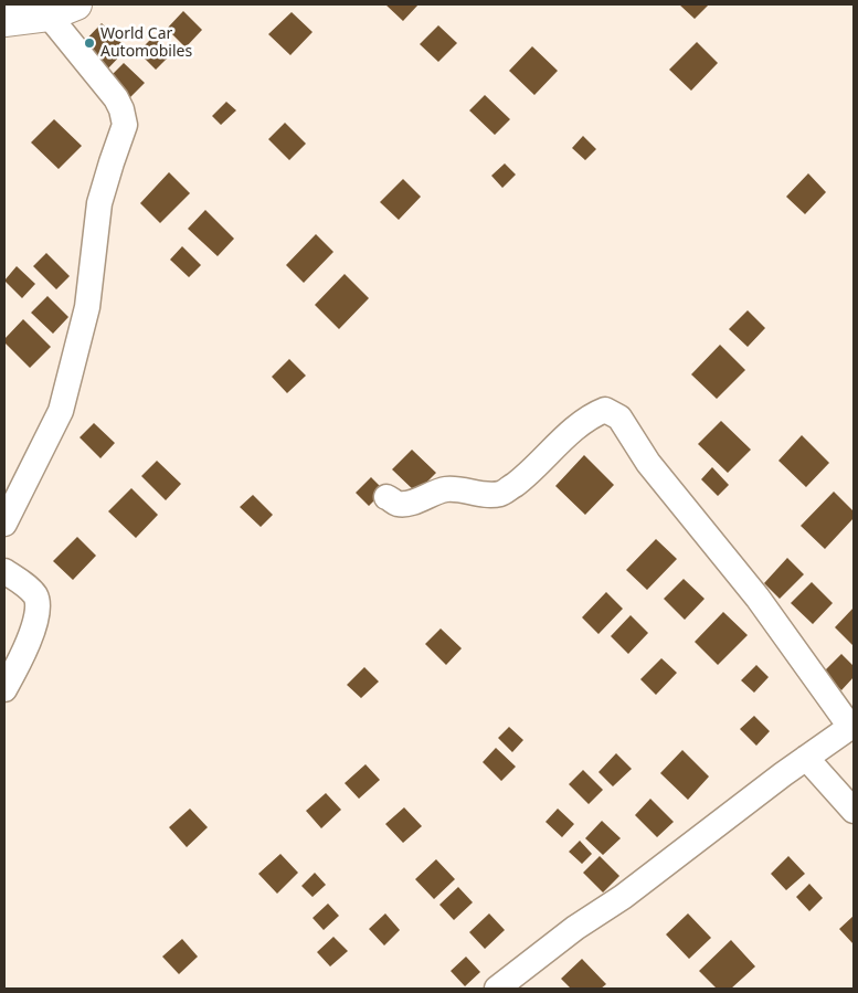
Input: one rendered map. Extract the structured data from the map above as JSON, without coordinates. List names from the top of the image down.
{
  "places": ["World Car Automobiles"]
}
